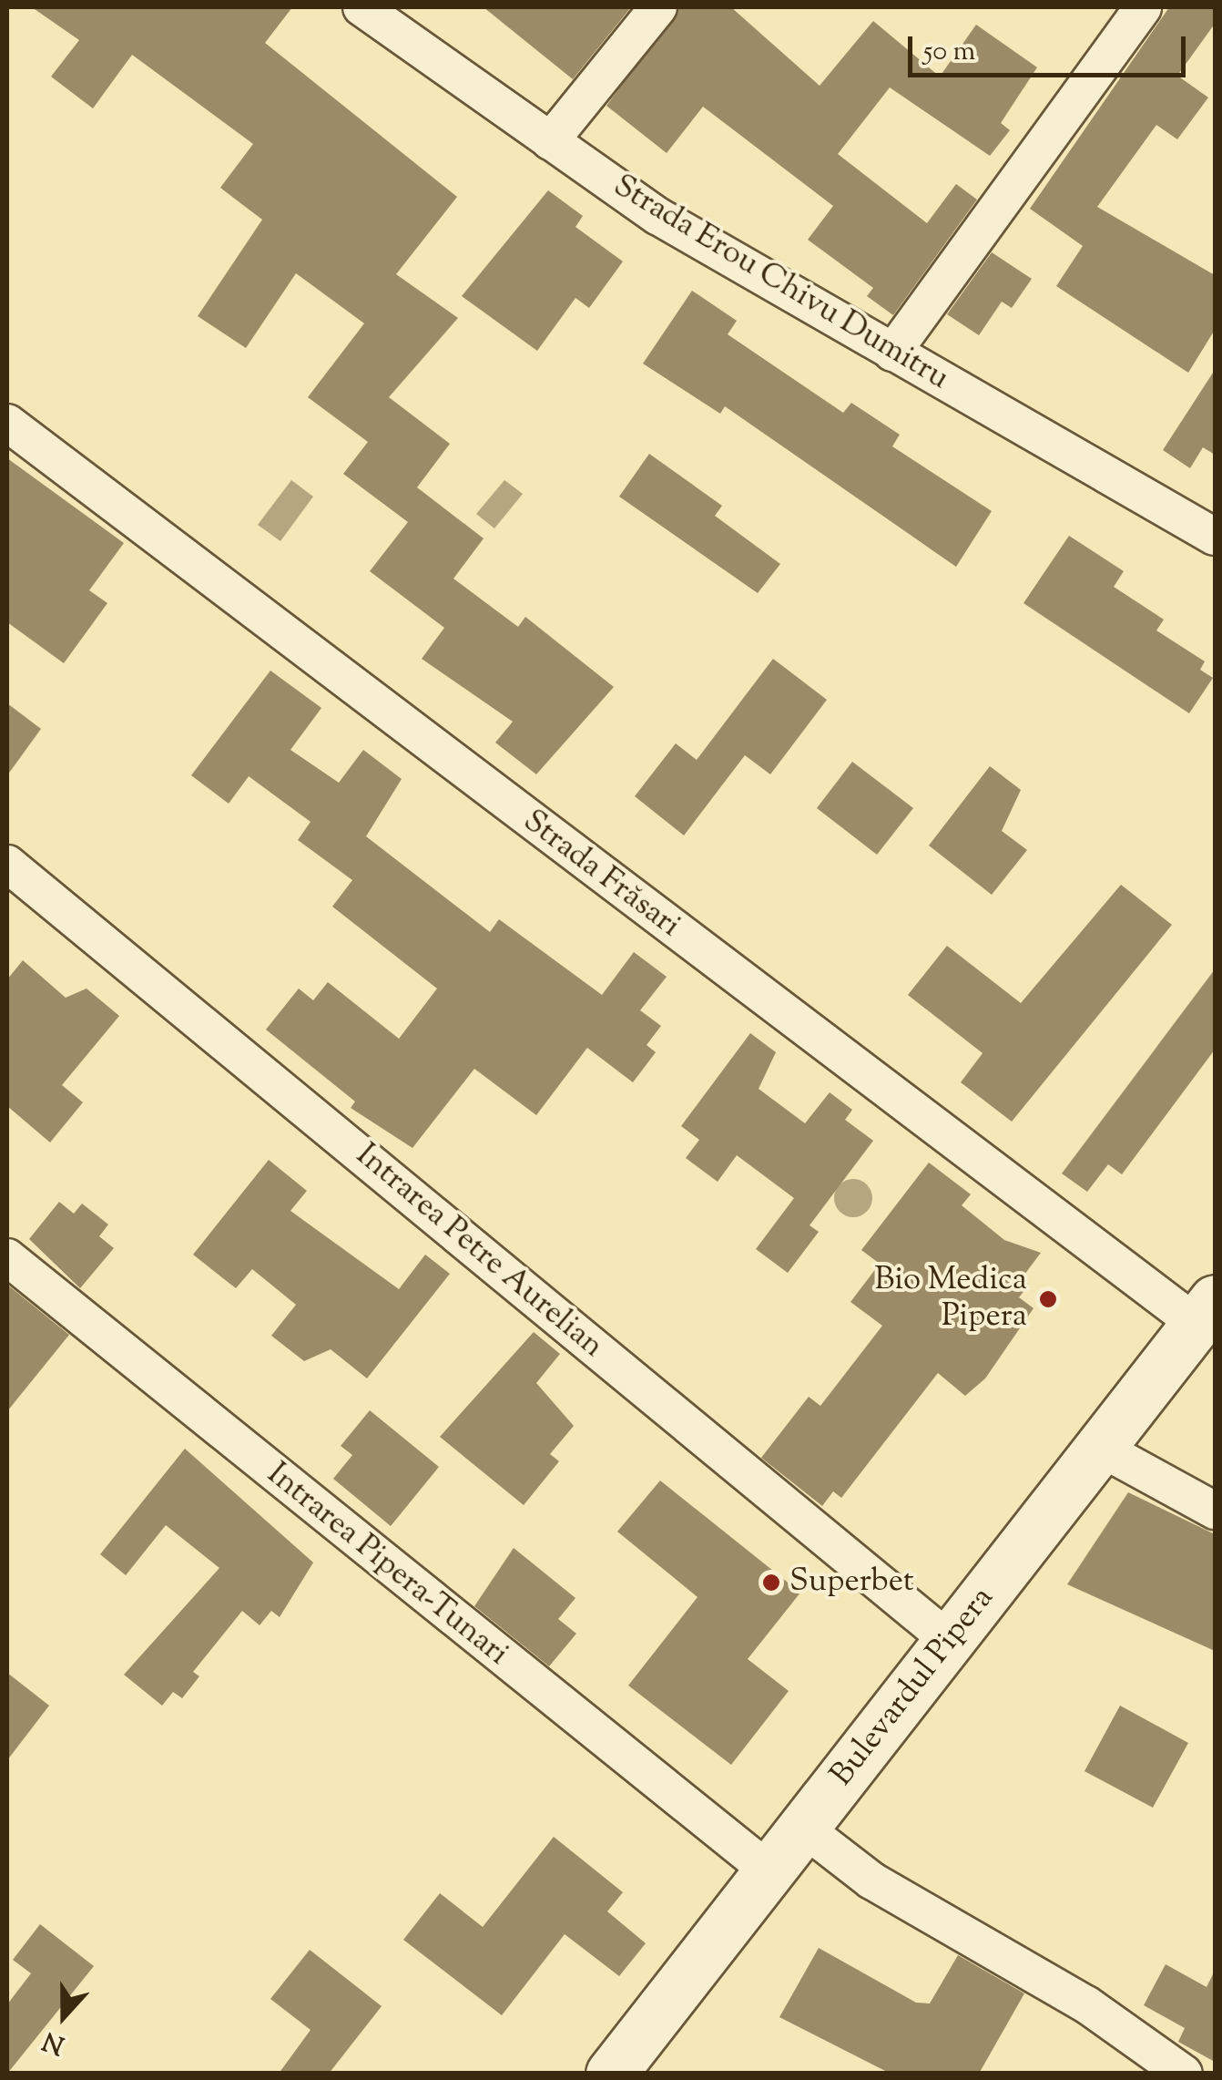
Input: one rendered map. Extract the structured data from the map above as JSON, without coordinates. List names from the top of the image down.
{
  "streets": {
    "main road": ["Bulevardul Pipera"],
    "street": [
      "Strada Erou Chivu Dumitru",
      "Strada Frăsari",
      "Intrarea Petre Aurelian",
      "Intrarea Pipera-Tunari"
    ]
  },
  "crossings": [
    ["Strada Frăsari", "Bulevardul Pipera"],
    ["Intrarea Petre Aurelian", "Bulevardul Pipera"],
    ["Intrarea Pipera-Tunari", "Bulevardul Pipera"]
  ],
  "places": ["Bio Medica Pipera", "Superbet"],
  "scale_bar": "50 m",
  "north": "bottom"
}
